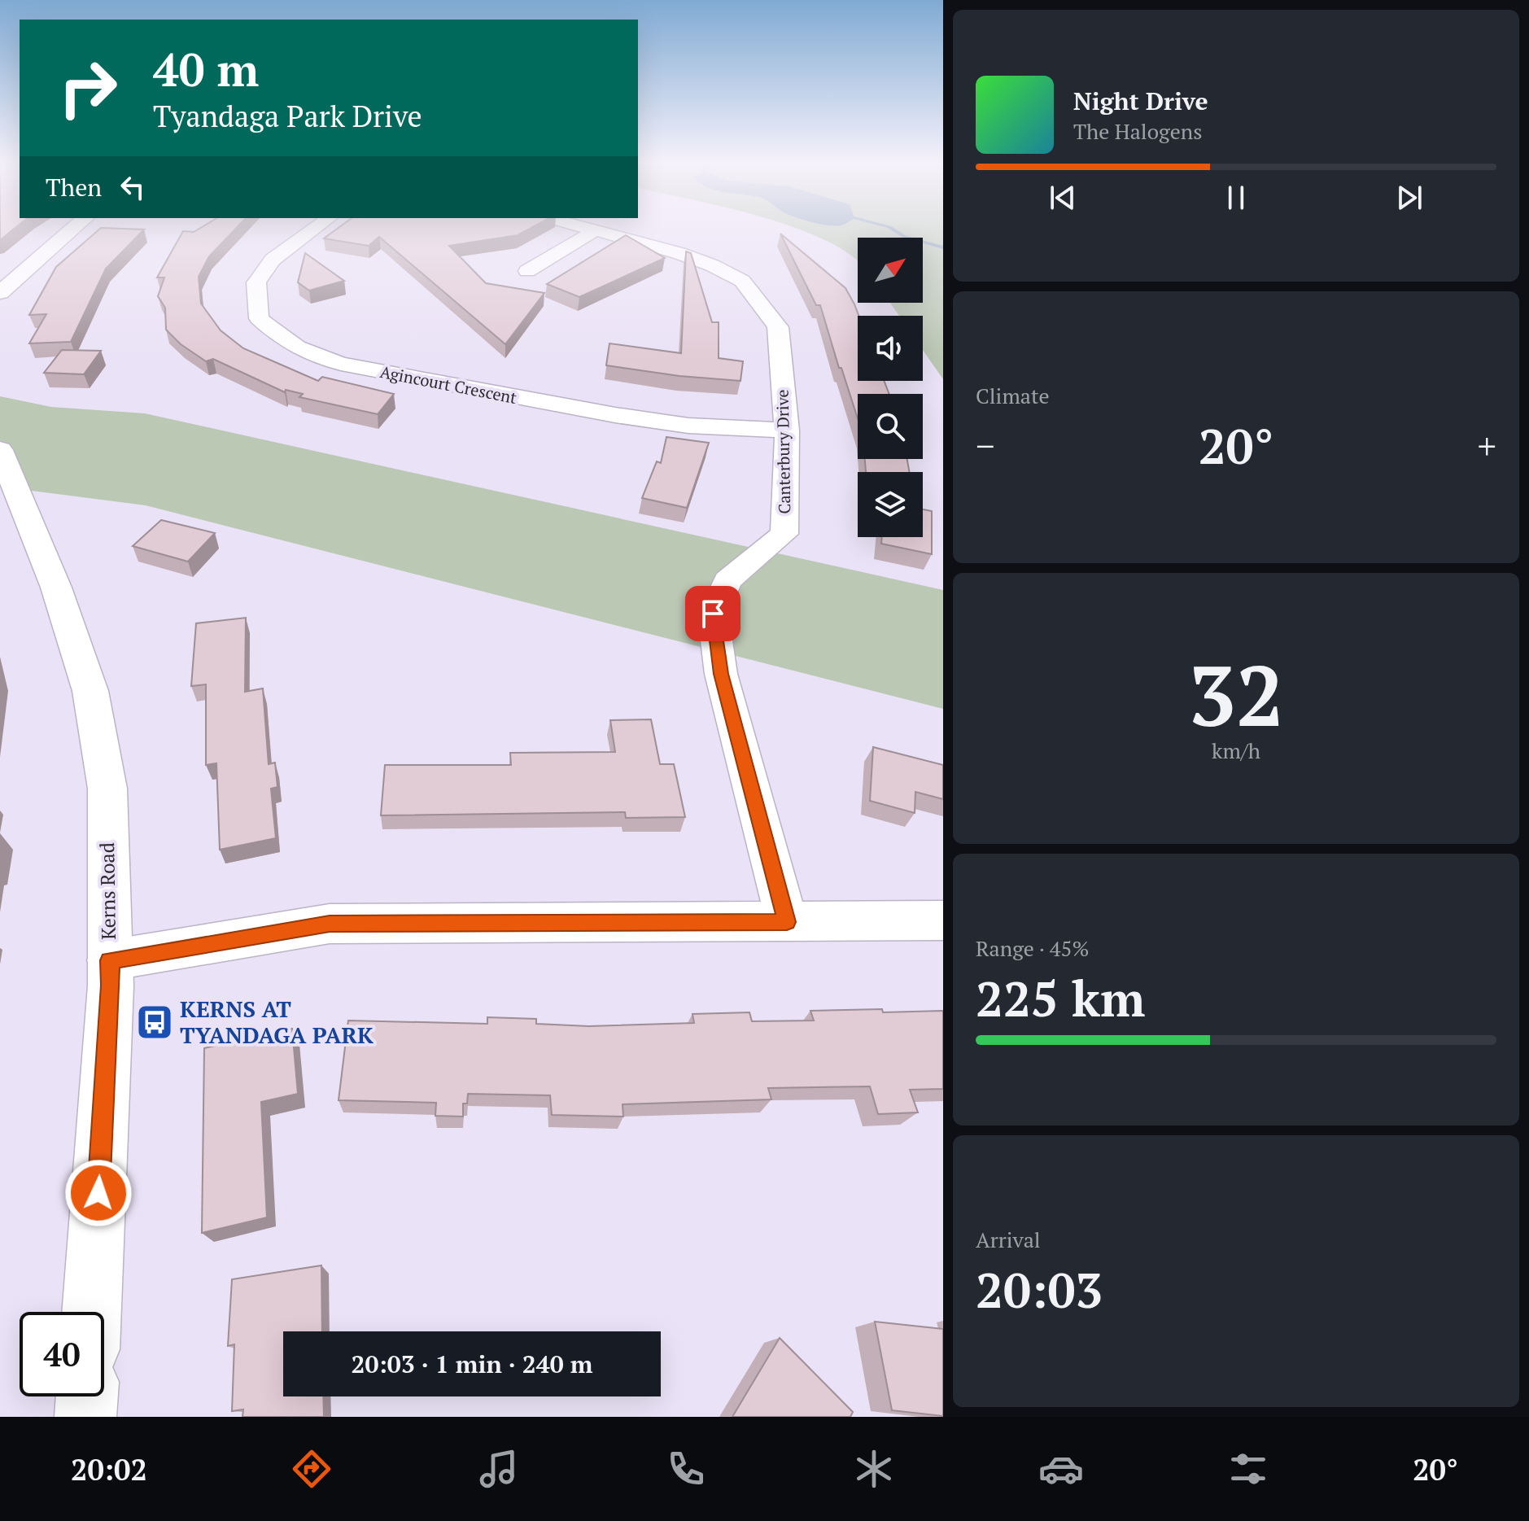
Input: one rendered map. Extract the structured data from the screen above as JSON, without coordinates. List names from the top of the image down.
{
  "streets": {
    "street": ["Agincourt Crescent", "Canterbury Drive", "Kerns Road"]
  },
  "crossings": [
    ["Agincourt Crescent", "Canterbury Drive"]
  ],
  "places": {
    "bus stop": ["KERNS AT TYANDAGA PARK"]
  },
  "north": "top right",
  "page": {
    "turn": ["40 m", "Tyandaga Park Drive"],
    "song": ["Night Drive", "The Halogens"],
    "then": "Then",
    "tile": [
      "Climate",
      ["32", "km/h"],
      ["Range · 45%", "225 km"],
      ["Arrival", "20:03"]
    ],
    "heat": ["−", "20°", "+"],
    "limit": "40",
    "trip": "20:03 · 1 min · 240 m",
    "tabs": ["20:02", "20°"]
  }
}
